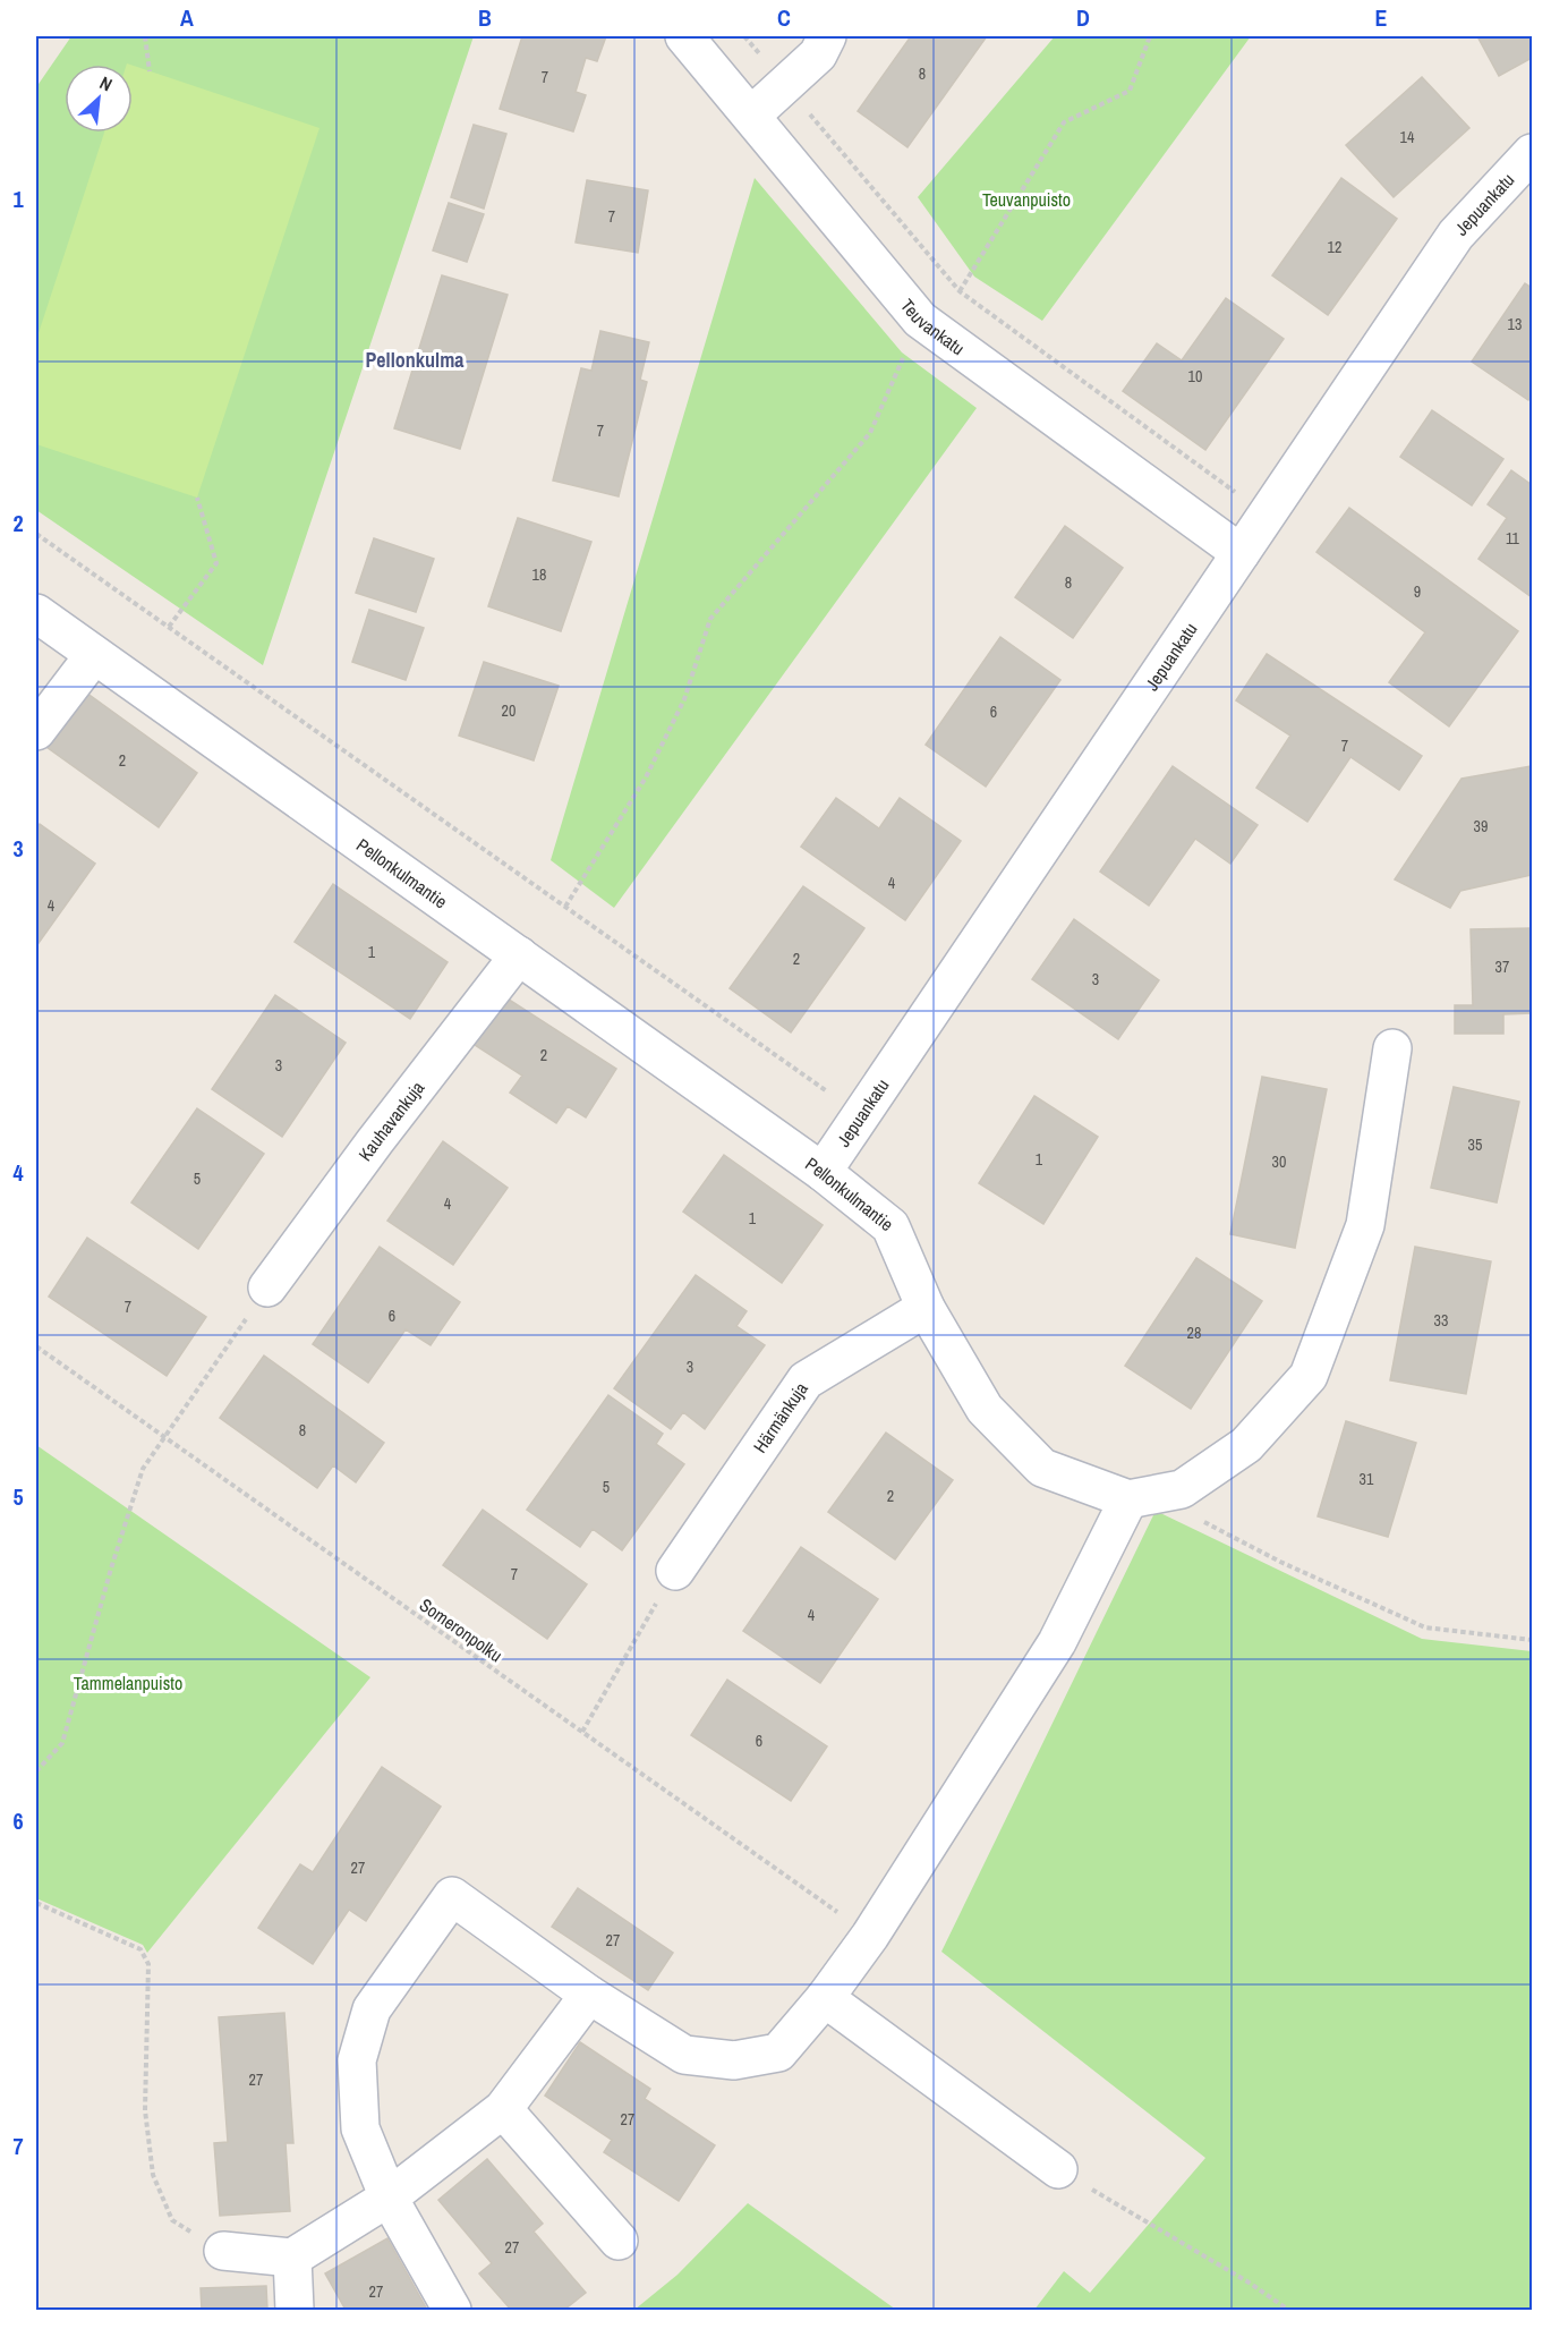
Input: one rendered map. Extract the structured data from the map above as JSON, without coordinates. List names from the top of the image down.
{
  "streets": {
    "street": [
      "Jepuankatu",
      "Teuvankatu",
      "Pellonkulmantie",
      "Kauhavankuja",
      "Härmänkuja"
    ],
    "path": ["Someronpolku"]
  },
  "crossings": [
    ["Jepuankatu", "Teuvankatu"],
    ["Jepuankatu", "Pellonkulmantie"],
    ["Pellonkulmantie", "Kauhavankuja"],
    ["Pellonkulmantie", "Härmänkuja"]
  ],
  "districts": ["Pellonkulma"],
  "parks": ["Teuvanpuisto", "Tammelanpuisto"],
  "house_numbers": [
    "8",
    "7",
    "14",
    "7",
    "12",
    "13",
    "10",
    "7",
    "11",
    "18",
    "8",
    "9",
    "20",
    "6",
    "7",
    "2",
    "39",
    "4",
    "4",
    "1",
    "2",
    "37",
    "3",
    "2",
    "3",
    "35",
    "1",
    "30",
    "5",
    "4",
    "1",
    "7",
    "6",
    "33",
    "28",
    "3",
    "8",
    "31",
    "5",
    "2",
    "7",
    "4",
    "6",
    "27",
    "27",
    "27",
    "27",
    "27",
    "27"
  ],
  "north": "top right",
  "grid": {
    "columns": [
      "A",
      "B",
      "C",
      "D",
      "E"
    ],
    "rows": [
      "1",
      "2",
      "3",
      "4",
      "5",
      "6",
      "7"
    ]
  }
}
